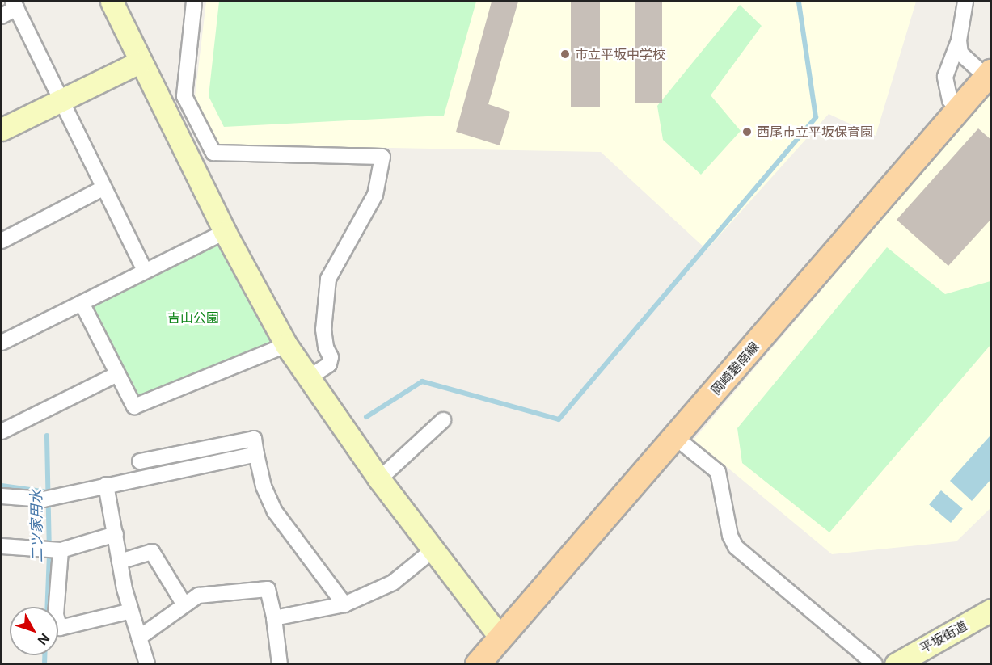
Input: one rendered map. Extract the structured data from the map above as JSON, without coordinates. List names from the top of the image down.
{
  "streets": {
    "main road": ["岡崎碧南線"],
    "street": ["平坂街道"]
  },
  "water": ["二ツ家用水"],
  "parks": ["吉山公園"],
  "places": ["市立平坂中学校", "西尾市立平坂保育園"],
  "north": "bottom right"
}
